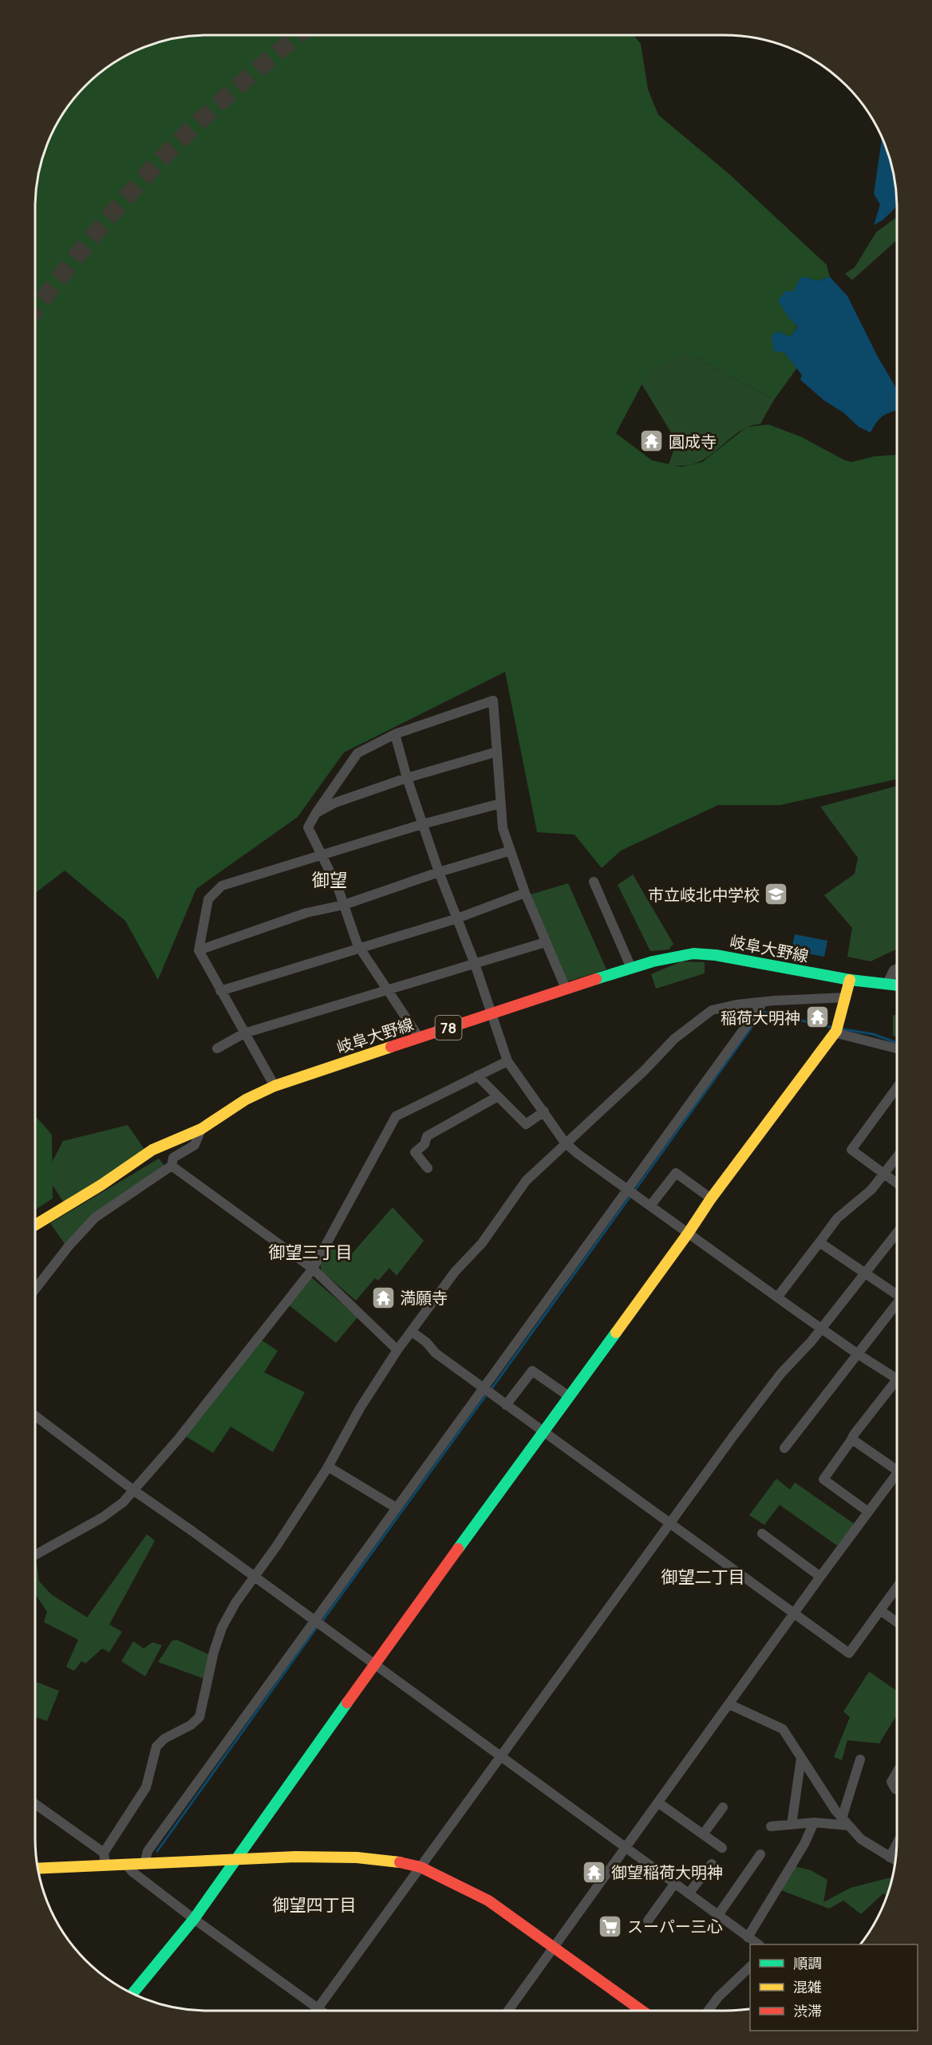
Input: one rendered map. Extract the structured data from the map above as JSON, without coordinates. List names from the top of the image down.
{
  "streets": {
    "street": ["岐阜大野線", "78"]
  },
  "districts": [
    "御望",
    "御望三丁目",
    "御望二丁目",
    "御望四丁目"
  ],
  "places": {
    "temple": [
      "圓成寺",
      "稲荷大明神",
      "満願寺",
      "御望稲荷大明神"
    ],
    "school or university": ["市立岐北中学校"],
    "supermarket": ["スーパー三心"]
  },
  "legend": ["順調", "混雑", "渋滞"]
}
